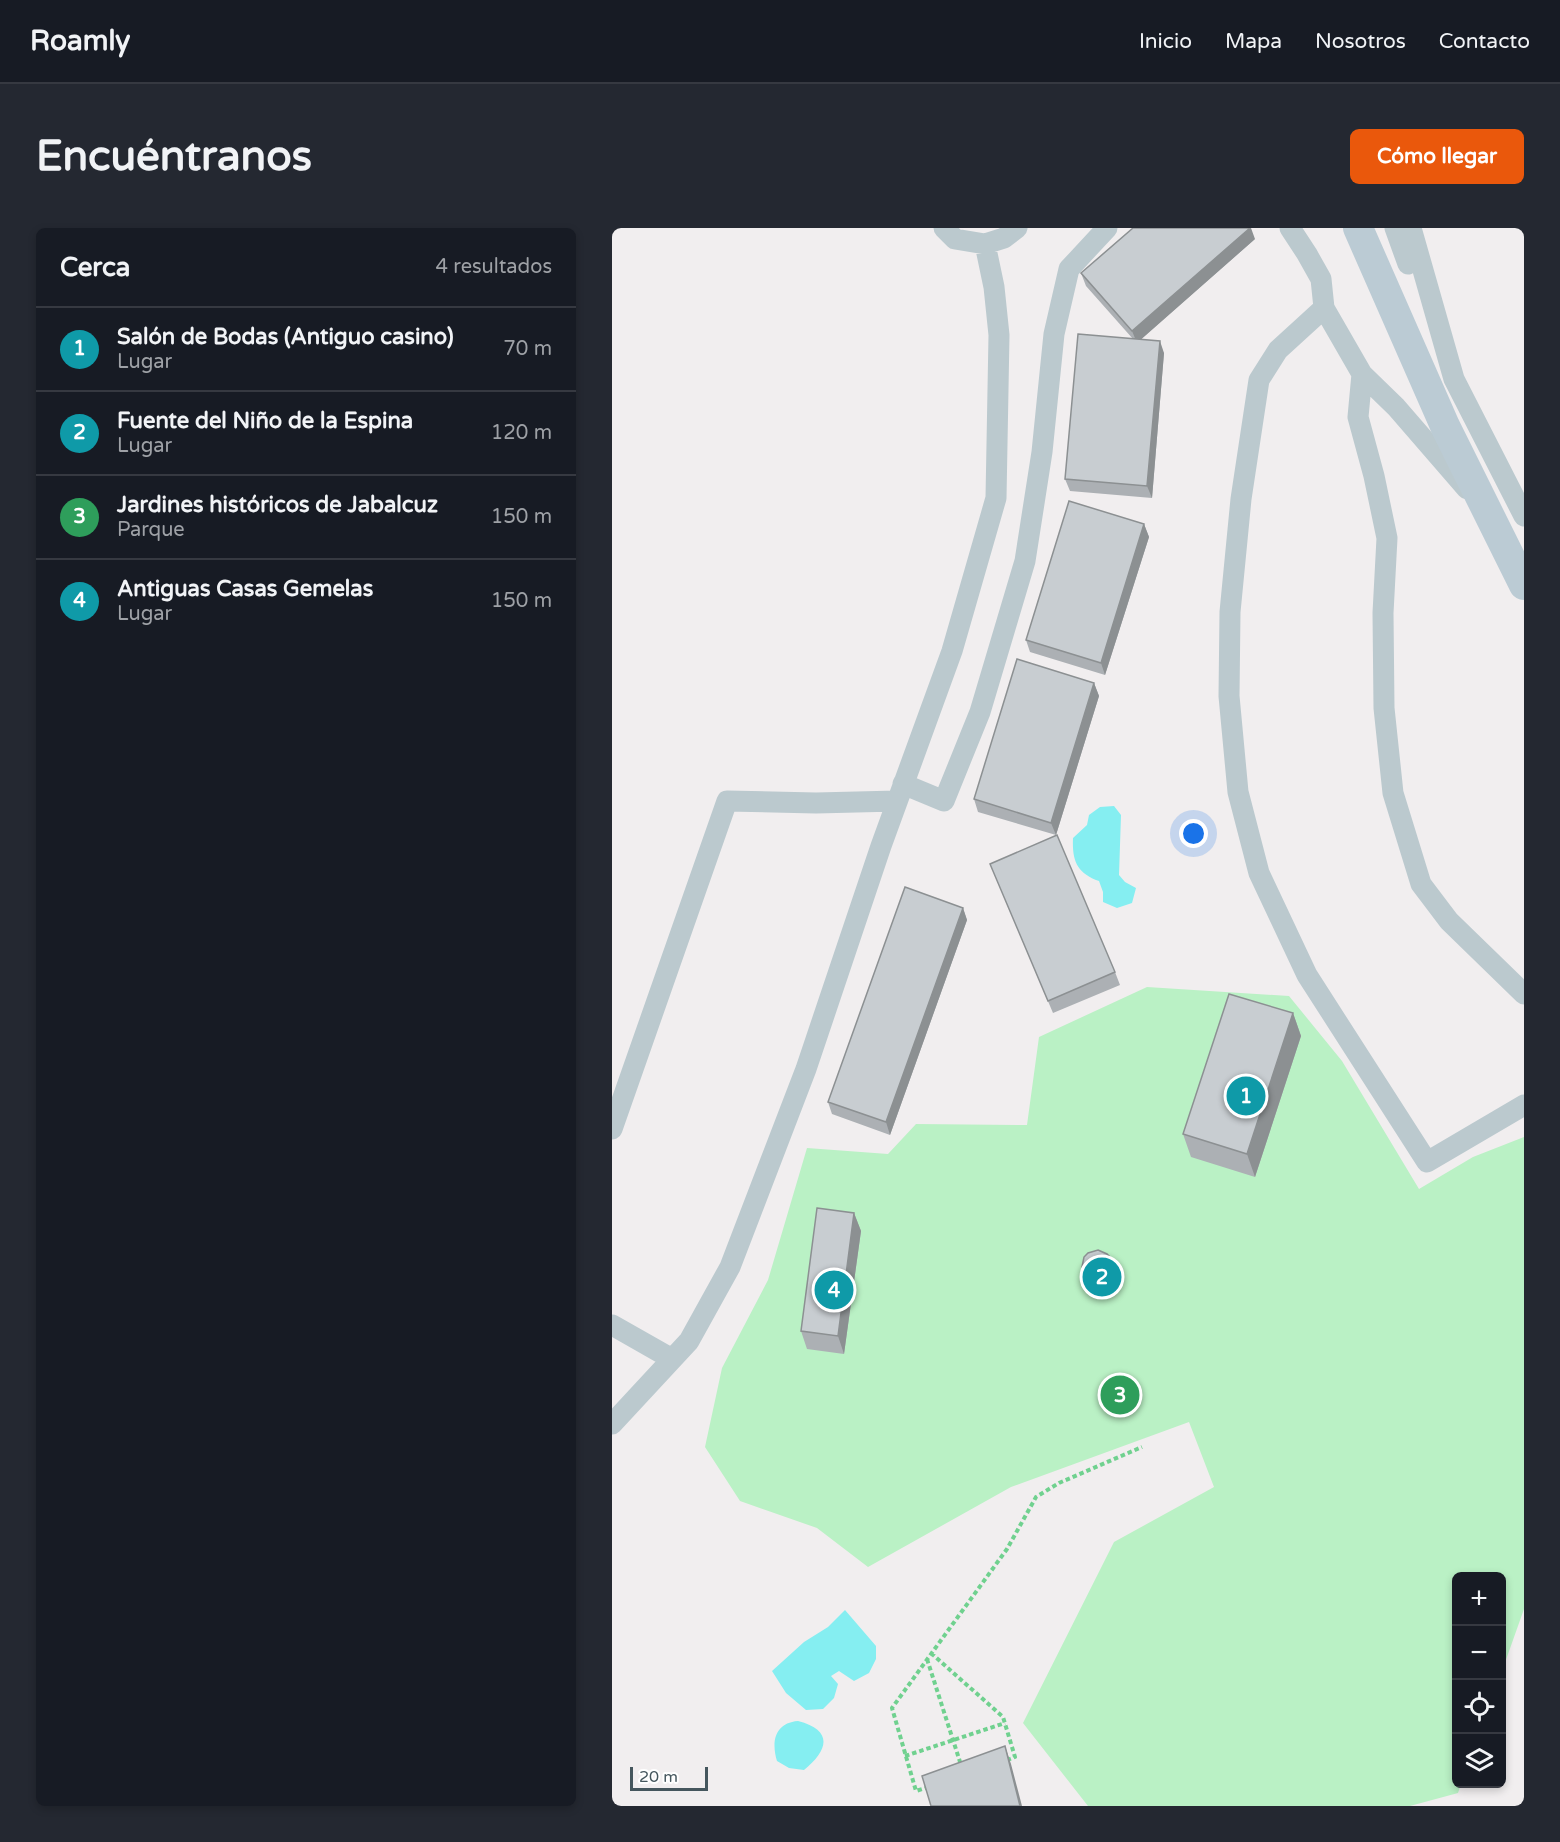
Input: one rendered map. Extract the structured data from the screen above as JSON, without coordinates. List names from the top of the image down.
{
  "scale_bar": "20 m",
  "page": {
    "header": "Roamly",
    "nav": [
      "Inicio",
      "Mapa",
      "Nosotros",
      "Contacto"
    ],
    "buttons": "Cómo llegar",
    "title": "Encuéntranos",
    "heading": ["Cerca", "4 resultados"],
    "list": [
      {
        "mark": "1",
        "name": "Salón de Bodas (Antiguo casino)",
        "note": "Lugar",
        "value": "70 m"
      },
      {
        "mark": "2",
        "name": "Fuente del Niño de la Espina",
        "note": "Lugar",
        "value": "120 m"
      },
      {
        "mark": "3",
        "name": "Jardines históricos de Jabalcuz",
        "note": "Parque",
        "value": "150 m"
      },
      {
        "mark": "4",
        "name": "Antiguas Casas Gemelas",
        "note": "Lugar",
        "value": "150 m"
      }
    ],
    "pins": [
      "1",
      "2",
      "4",
      "3"
    ],
    "map_buttons": ["+", "−"],
    "scale": "20 m"
  }
}
